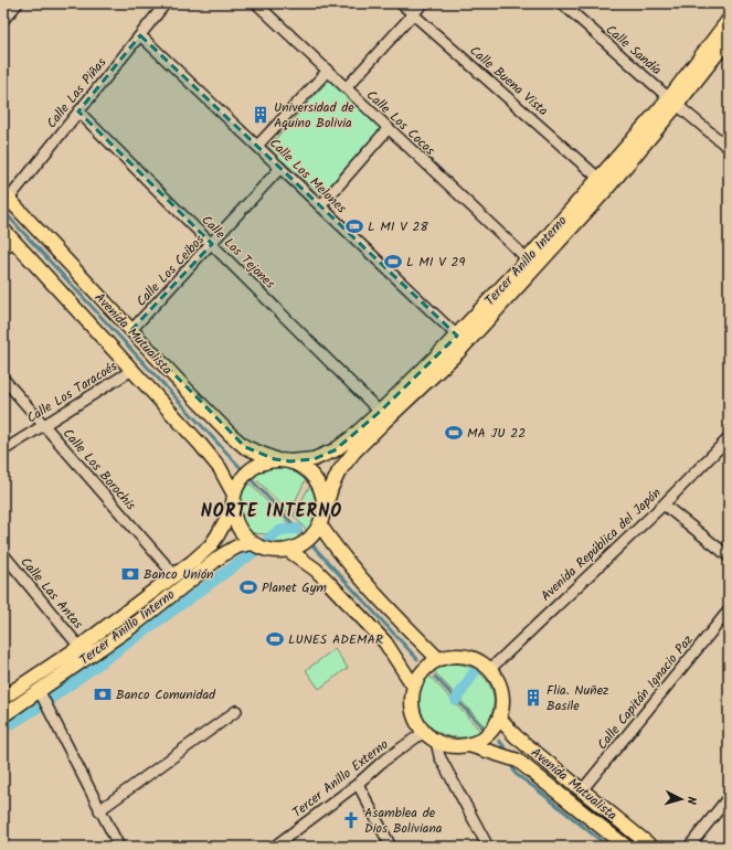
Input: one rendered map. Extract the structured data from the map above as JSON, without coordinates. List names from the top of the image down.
{
  "streets": {
    "main road": ["Tercer Anillo Interno", "Avenida Mutualista"],
    "street": [
      "Calle Sandía",
      "Calle Buena Vista",
      "Calle Las Piñas",
      "Calle Los Cocos",
      "Calle Los Melones",
      "Calle Los Tejones",
      "Calle Los Ceibos",
      "Calle Los Taracoés",
      "Calle Los Borochis",
      "Avenida República del Japón",
      "Calle Las Antas",
      "Calle Capitán Ignacio Paz",
      "Tercer Anillo Externo"
    ]
  },
  "crossings": [
    ["Calle Sandía", "Tercer Anillo Interno"],
    ["Calle Buena Vista", "Tercer Anillo Interno"],
    ["Calle Las Piñas", "Calle Los Melones"],
    ["Calle Las Piñas", "Calle Los Tejones"],
    ["Calle Las Piñas", "Avenida Mutualista"],
    ["Calle Los Cocos", "Tercer Anillo Interno"],
    ["Calle Los Melones", "Tercer Anillo Interno"],
    ["Calle Los Melones", "Calle Los Ceibos"],
    ["Calle Los Tejones", "Tercer Anillo Interno"],
    ["Calle Los Tejones", "Calle Los Ceibos"],
    ["Tercer Anillo Interno", "Avenida Mutualista"],
    ["Tercer Anillo Interno", "Calle Los Borochis"],
    ["Tercer Anillo Interno", "Calle Las Antas"],
    ["Calle Los Ceibos", "Avenida Mutualista"],
    ["Avenida Mutualista", "Calle Los Taracoés"],
    ["Avenida Mutualista", "Avenida República del Japón"],
    ["Avenida Mutualista", "Calle Capitán Ignacio Paz"],
    ["Avenida Mutualista", "Tercer Anillo Externo"],
    ["Calle Los Taracoés", "Calle Los Borochis"],
    ["Avenida República del Japón", "Tercer Anillo Externo"]
  ],
  "districts": ["NORTE INTERNO"],
  "places": {
    "building": ["Universidad de Aquino Bolivia", "Flia. Nuñez Basile"],
    "sports": [
      "L MI V 28",
      "L MI V 29",
      "MA JU 22",
      "Planet Gym",
      "LUNES ADEMAR"
    ],
    "bank": ["Banco Unión", "Banco Comunidad"],
    "church": ["Asamblea de Dios Boliviana"]
  },
  "north": "right"
}
